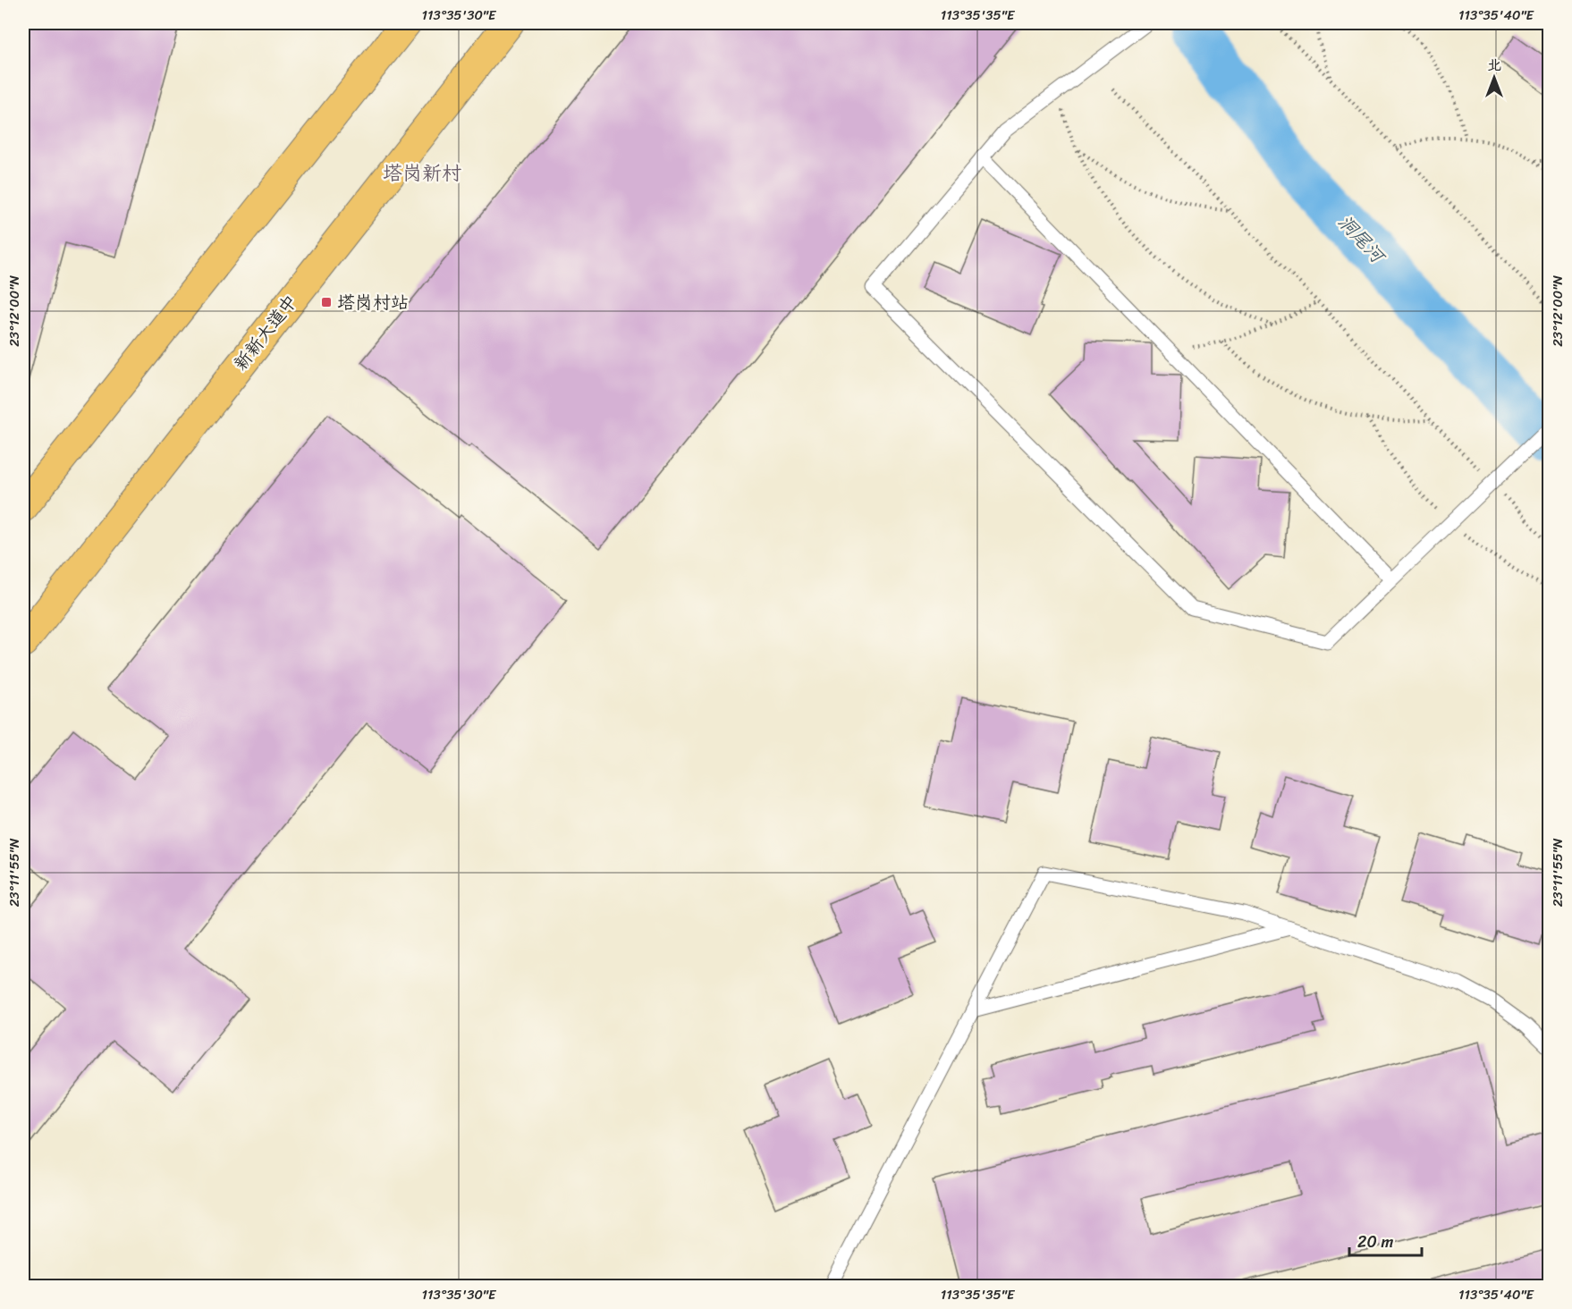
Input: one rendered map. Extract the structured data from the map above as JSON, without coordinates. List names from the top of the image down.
{
  "streets": {
    "main road": ["新新大道中"]
  },
  "districts": ["塔岗新村"],
  "water": ["洞尾河"],
  "places": {
    "transit": ["塔岗村站"]
  },
  "scale_bar": "20 m",
  "north": "top",
  "coordinates": [
    "113°35'30\"E",
    "113°35'35\"E",
    "113°35'40\"E",
    "23°12'00\"N",
    "23°11'55\"N"
  ]
}
